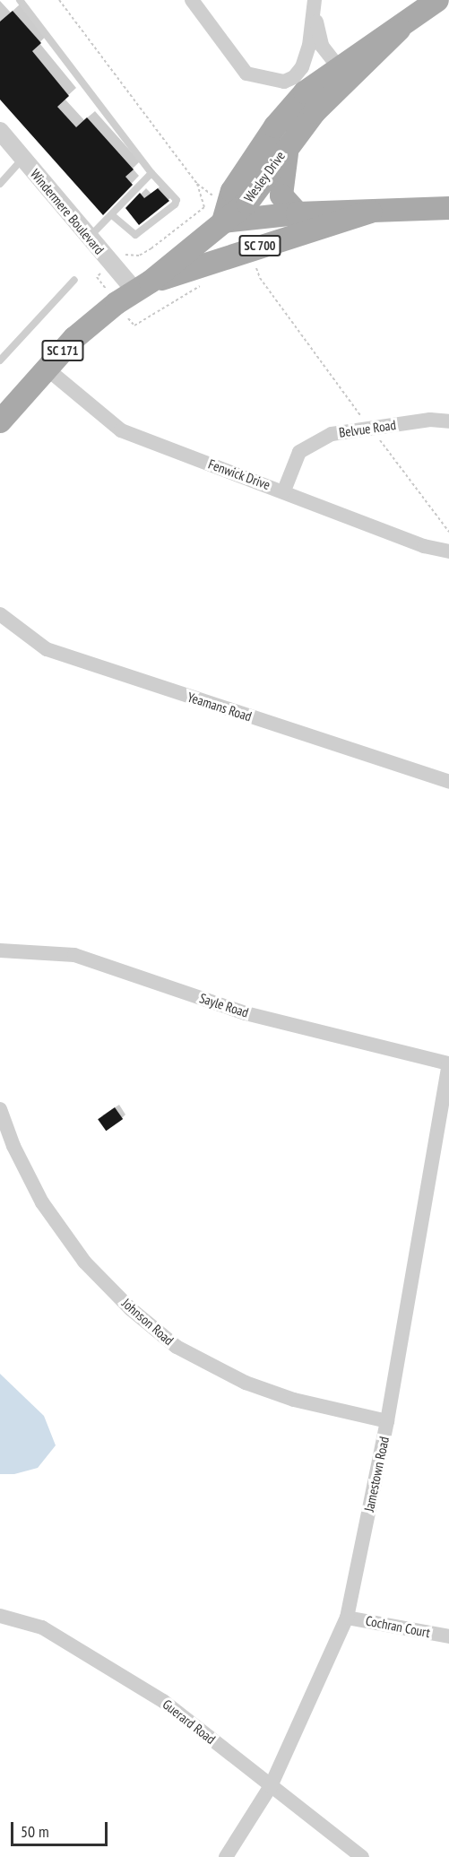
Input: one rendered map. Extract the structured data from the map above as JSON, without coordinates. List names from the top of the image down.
{
  "streets": {
    "main road": ["Wesley Drive", "SC 700", "SC 171"],
    "street": [
      "Windermere Boulevard",
      "Belvue Road",
      "Fenwick Drive",
      "Yeamans Road",
      "Sayle Road",
      "Johnson Road",
      "Jamestown Road",
      "Cochran Court",
      "Guerard Road"
    ]
  },
  "crossings": [
    ["Wesley Drive", "SC 700"],
    ["Wesley Drive", "SC 171"],
    ["Windermere Boulevard", "SC 700"],
    ["Windermere Boulevard", "SC 171"],
    ["SC 700", "SC 171"],
    ["SC 171", "Fenwick Drive"],
    ["Belvue Road", "Fenwick Drive"],
    ["Sayle Road", "Jamestown Road"],
    ["Johnson Road", "Jamestown Road"],
    ["Jamestown Road", "Cochran Court"],
    ["Jamestown Road", "Guerard Road"]
  ],
  "scale_bar": "50 m"
}
